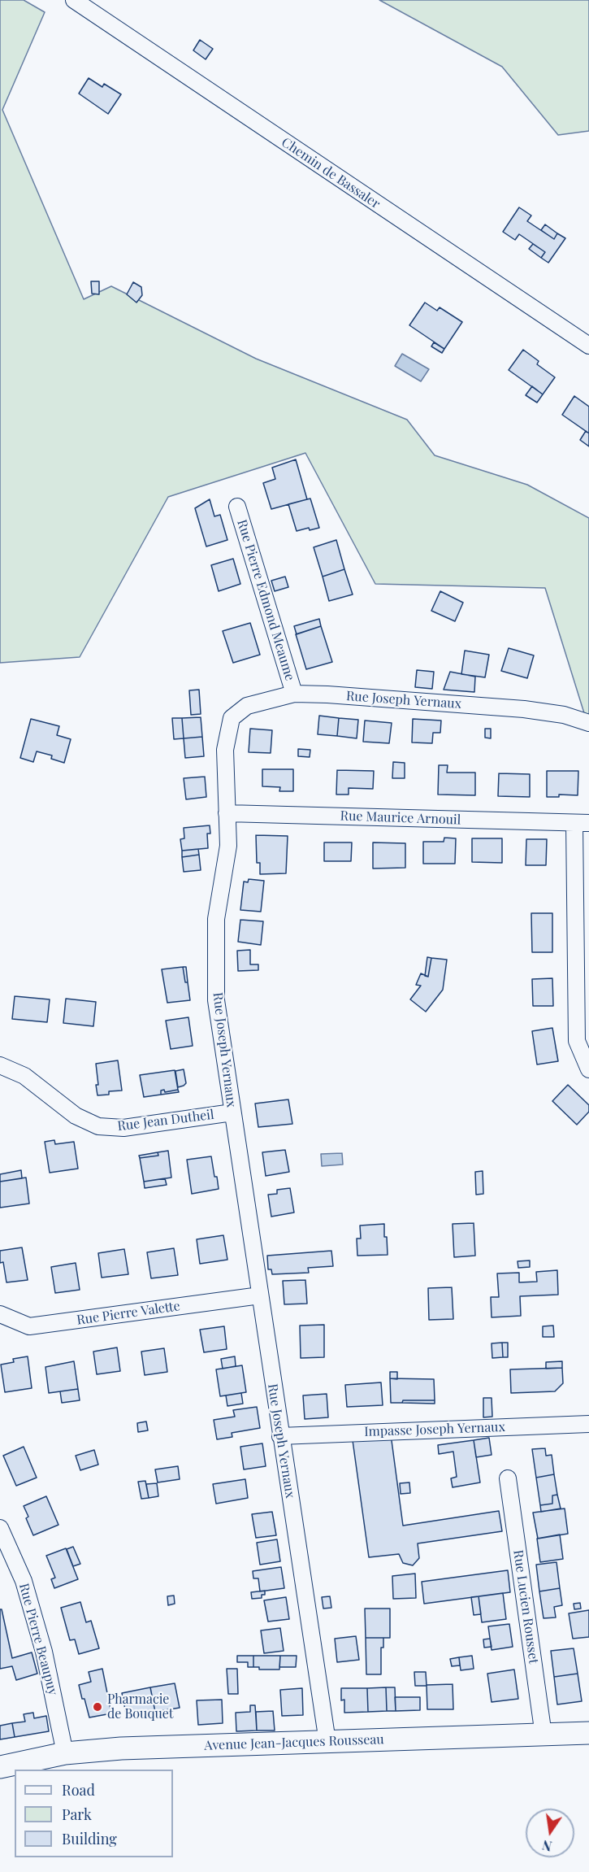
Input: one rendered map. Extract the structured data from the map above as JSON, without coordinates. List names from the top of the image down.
{
  "streets": {
    "main road": ["Avenue Jean-Jacques Rousseau"],
    "street": [
      "Chemin de Bassaler",
      "Rue Pierre Edmond Meaume",
      "Rue Joseph Yernaux",
      "Rue Maurice Arnouil",
      "Rue Jean Dutheil",
      "Rue Pierre Valette",
      "Impasse Joseph Yernaux",
      "Rue Lucien Rousset",
      "Rue Pierre Beaupuy"
    ]
  },
  "crossings": [
    ["Rue Pierre Edmond Meaume", "Rue Joseph Yernaux"],
    ["Rue Joseph Yernaux", "Rue Maurice Arnouil"],
    ["Rue Joseph Yernaux", "Rue Jean Dutheil"],
    ["Rue Joseph Yernaux", "Rue Pierre Valette"],
    ["Rue Joseph Yernaux", "Impasse Joseph Yernaux"],
    ["Rue Joseph Yernaux", "Avenue Jean-Jacques Rousseau"],
    ["Rue Lucien Rousset", "Avenue Jean-Jacques Rousseau"],
    ["Rue Pierre Beaupuy", "Avenue Jean-Jacques Rousseau"]
  ],
  "places": ["Pharmacie de Bouquet"],
  "legend": ["Road", "Park", "Building"],
  "north": "bottom"
}
